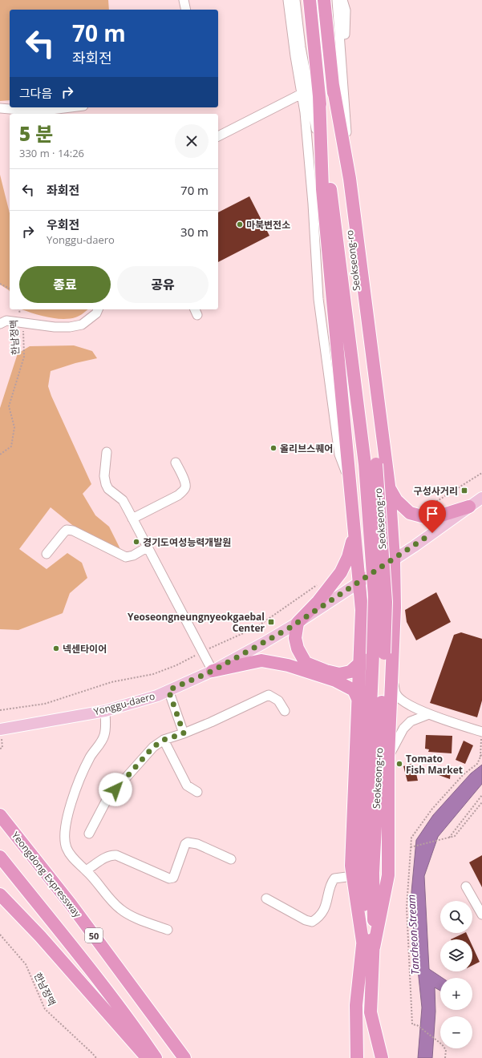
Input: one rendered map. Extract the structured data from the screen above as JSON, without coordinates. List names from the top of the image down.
{
  "streets": {
    "highway": ["Seokseong-ro", "Yeongdong Expressway", "50"],
    "main road": ["Yonggu-daero"],
    "path": ["한남정맥"]
  },
  "water": ["Tancheon Stream"],
  "places": {
    "other": [
      "마북변전소",
      "올리브스퀘어",
      "경기도여성능력개발원",
      "넥센타이어",
      "Tomato Fish Market"
    ],
    "transit": ["구성사거리", "Yeoseongneungnyeokgaebal Center"]
  },
  "page": {
    "turn": ["70 m", "좌회전"],
    "then": "그다음",
    "heading": ["5 분", "330 m · 14:26"],
    "list": [
      {
        "name": "좌회전",
        "value": "70 m"
      },
      {
        "name": "우회전",
        "note": "Yonggu-daero",
        "value": "30 m"
      }
    ],
    "buttons": ["종료", "공유"],
    "map_buttons": ["+", "−"]
  }
}
